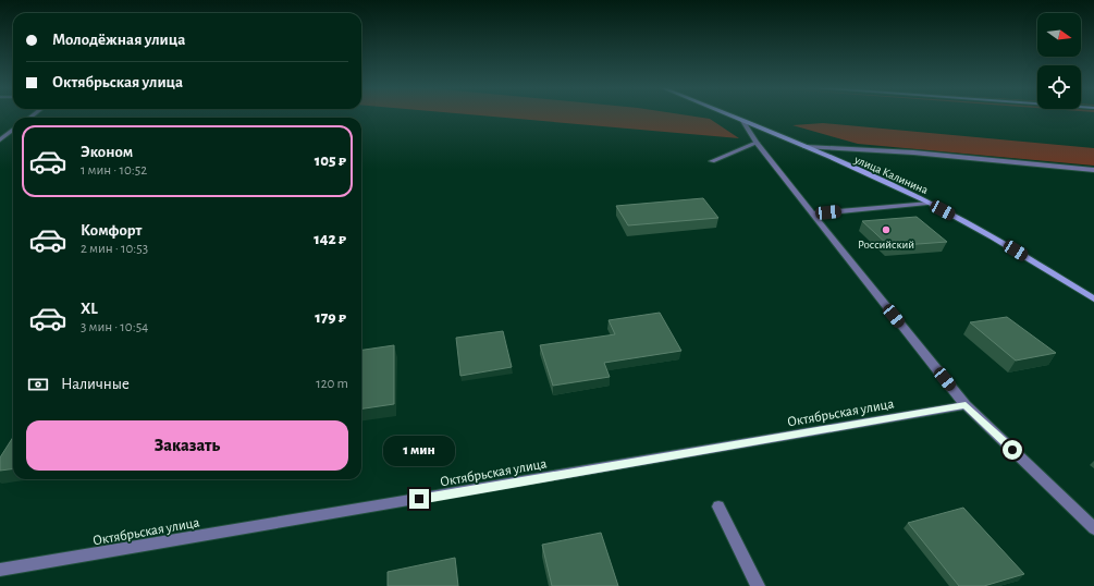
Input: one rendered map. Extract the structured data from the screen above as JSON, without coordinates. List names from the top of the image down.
{
  "streets": {
    "street": ["улица Калинина", "Октябрьская улица"]
  },
  "places": ["Российский"],
  "north": "right",
  "page": {
    "banner": ["Молодёжная улица", "Октябрьская улица"],
    "list": [
      {
        "name": "Эконом",
        "note": "1 мин · 10:52",
        "value": "105 ₽"
      },
      {
        "name": "Комфорт",
        "note": "2 мин · 10:53",
        "value": "142 ₽"
      },
      {
        "name": "XL",
        "note": "3 мин · 10:54",
        "value": "179 ₽"
      }
    ],
    "pay": ["Наличные", "120 m"],
    "buttons": "Заказать",
    "bubble": "1 мин"
  }
}
